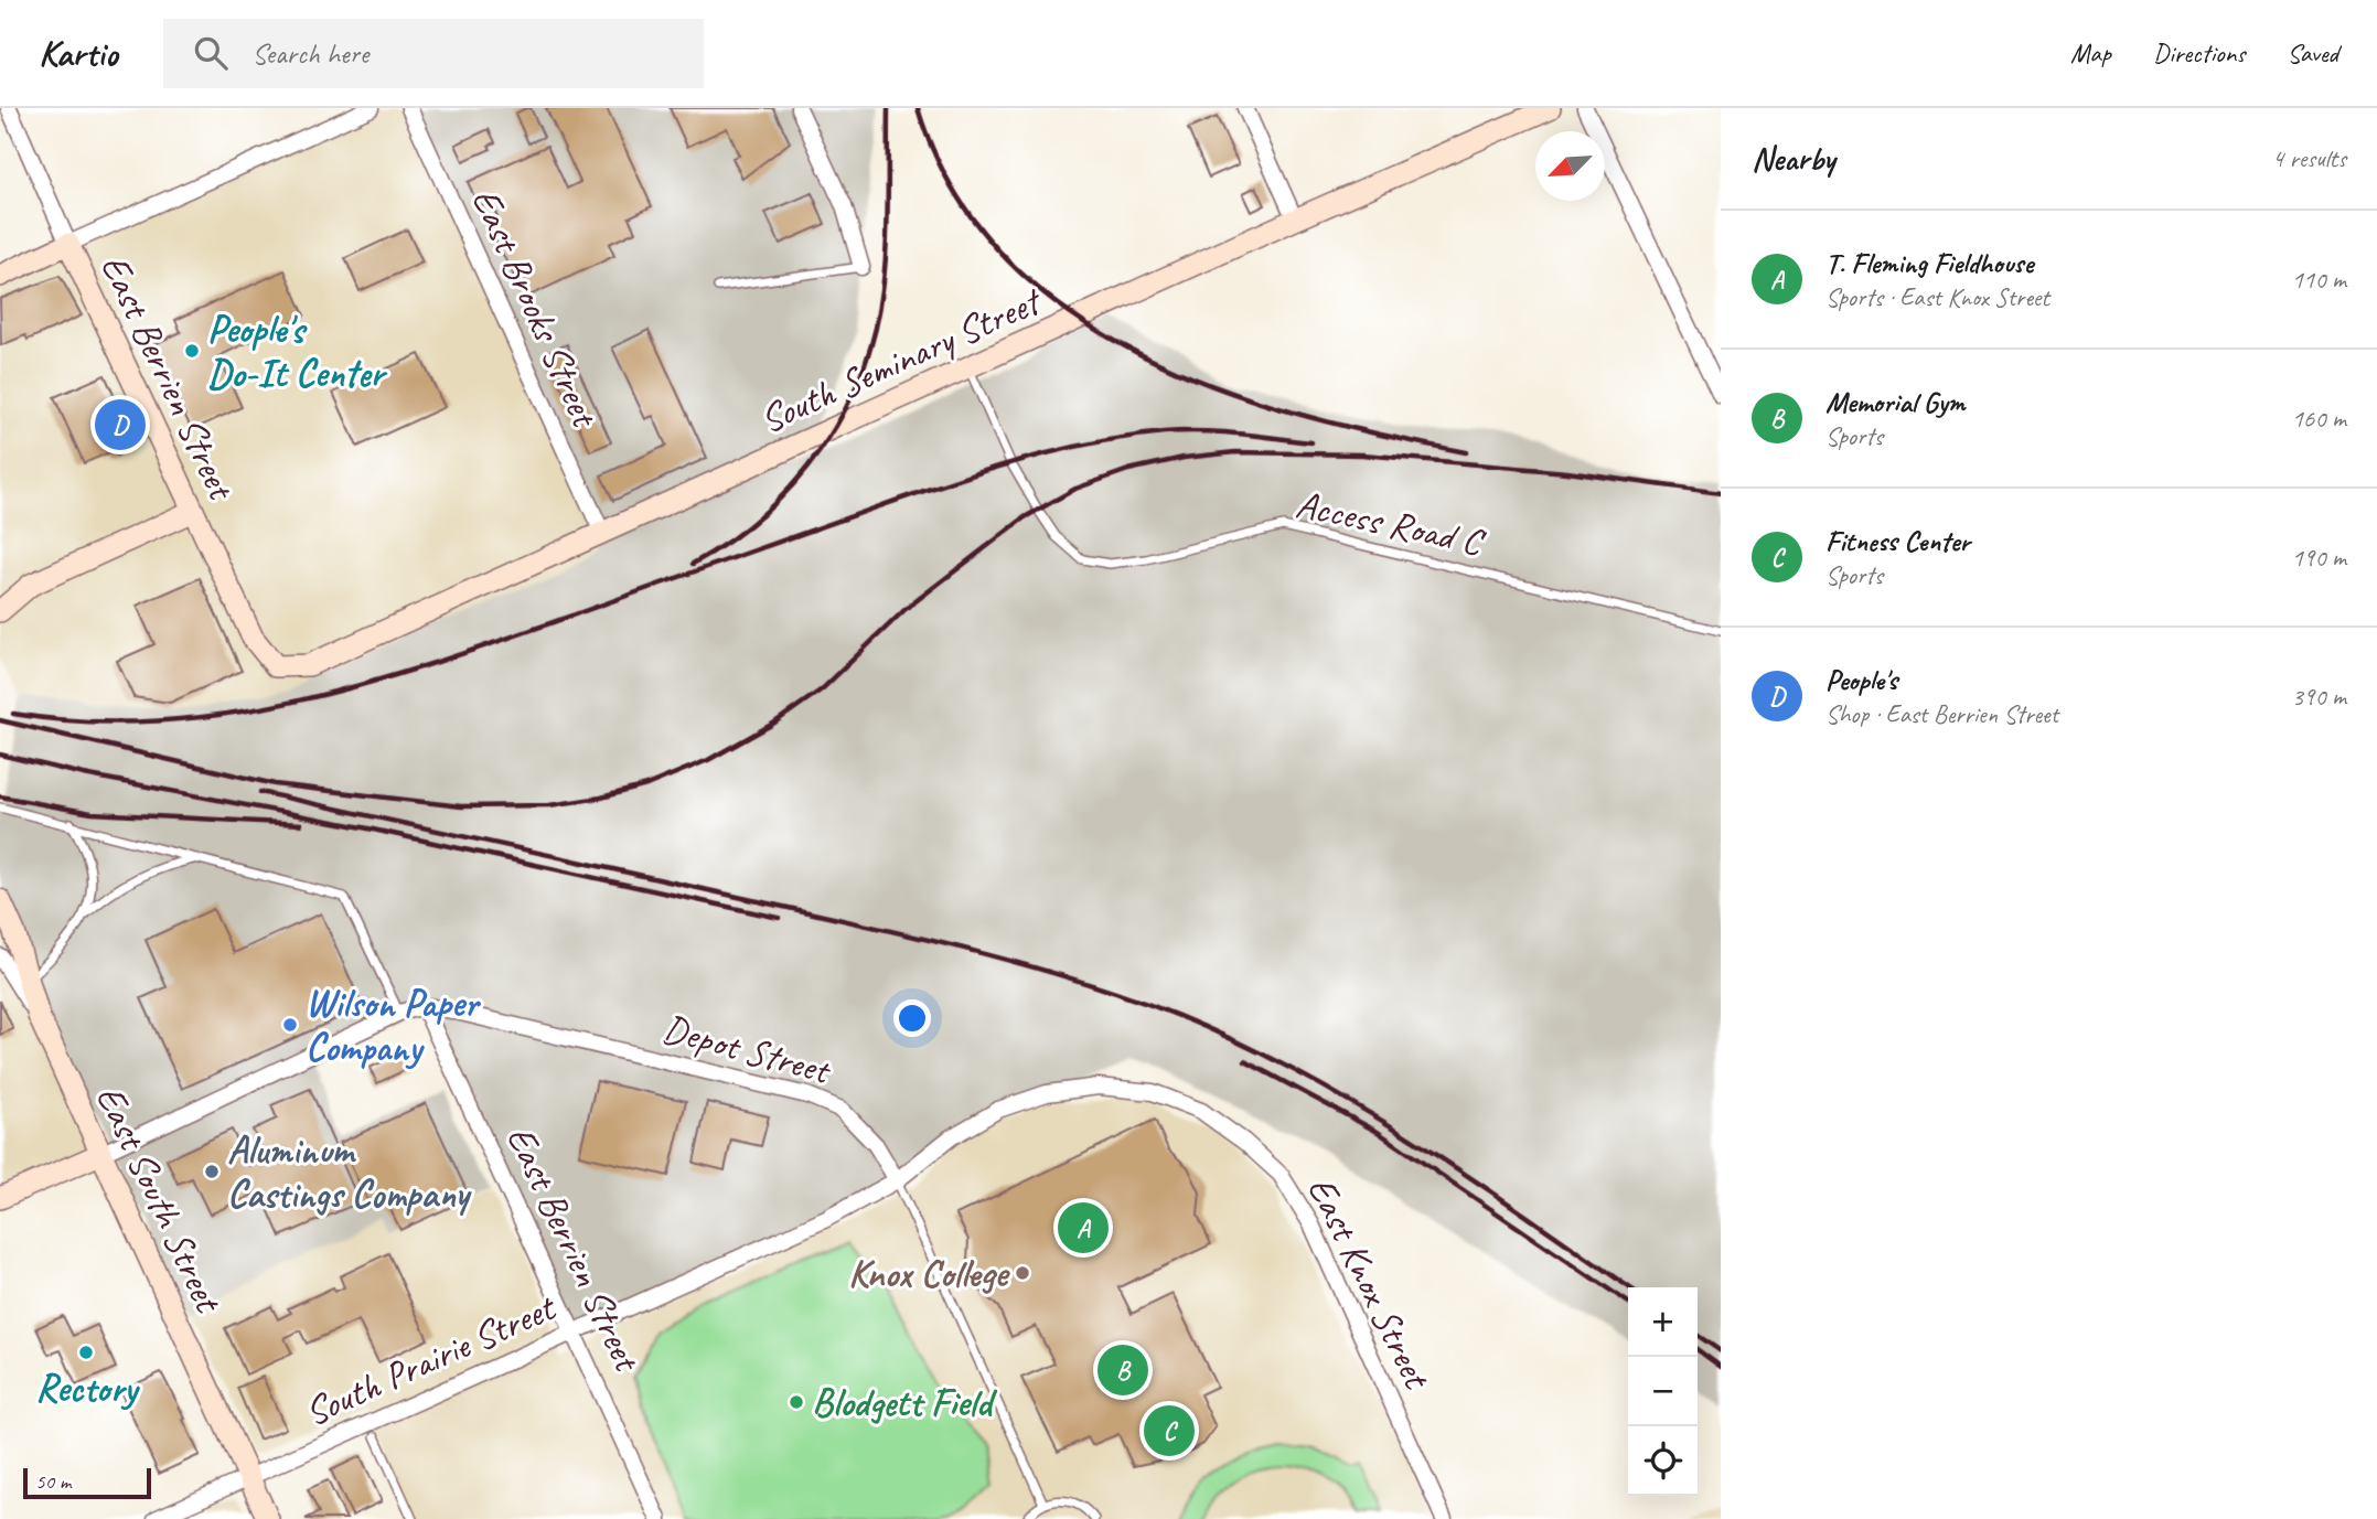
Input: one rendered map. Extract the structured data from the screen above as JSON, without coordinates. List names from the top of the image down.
{
  "streets": {
    "street": [
      "East Brooks Street",
      "South Seminary Street",
      "East Berrien Street",
      "Depot Street",
      "East South Street",
      "East Knox Street",
      "South Prairie Street"
    ],
    "lane": ["Access Road C"]
  },
  "crossings": [
    ["East Brooks Street", "South Seminary Street"],
    ["South Seminary Street", "East Berrien Street"],
    ["South Seminary Street", "Access Road C"],
    ["East Berrien Street", "Depot Street"],
    ["East Berrien Street", "South Prairie Street"],
    ["Depot Street", "East Knox Street"],
    ["Depot Street", "South Prairie Street"],
    ["East South Street", "South Prairie Street"],
    ["East Knox Street", "South Prairie Street"]
  ],
  "places": [
    "People's Do-It Center",
    "Wilson Paper Company",
    "Aluminum Castings Company",
    "Knox College",
    "Rectory",
    "Blodgett Field"
  ],
  "scale_bar": "50 m",
  "north": "bottom left",
  "page": {
    "header": "Kartio",
    "search": "Search here",
    "nav": ["Map", "Directions", "Saved"],
    "heading": ["Nearby", "4 results"],
    "list": [
      {
        "mark": "A",
        "name": "T. Fleming Fieldhouse",
        "note": "Sports · East Knox Street",
        "value": "110 m"
      },
      {
        "mark": "B",
        "name": "Memorial Gym",
        "note": "Sports",
        "value": "160 m"
      },
      {
        "mark": "C",
        "name": "Fitness Center",
        "note": "Sports",
        "value": "190 m"
      },
      {
        "mark": "D",
        "name": "People's",
        "note": "Shop · East Berrien Street",
        "value": "390 m"
      }
    ],
    "pins": [
      "D",
      "A",
      "B",
      "C"
    ],
    "map_buttons": ["+", "−"],
    "scale": "50 m"
  }
}
